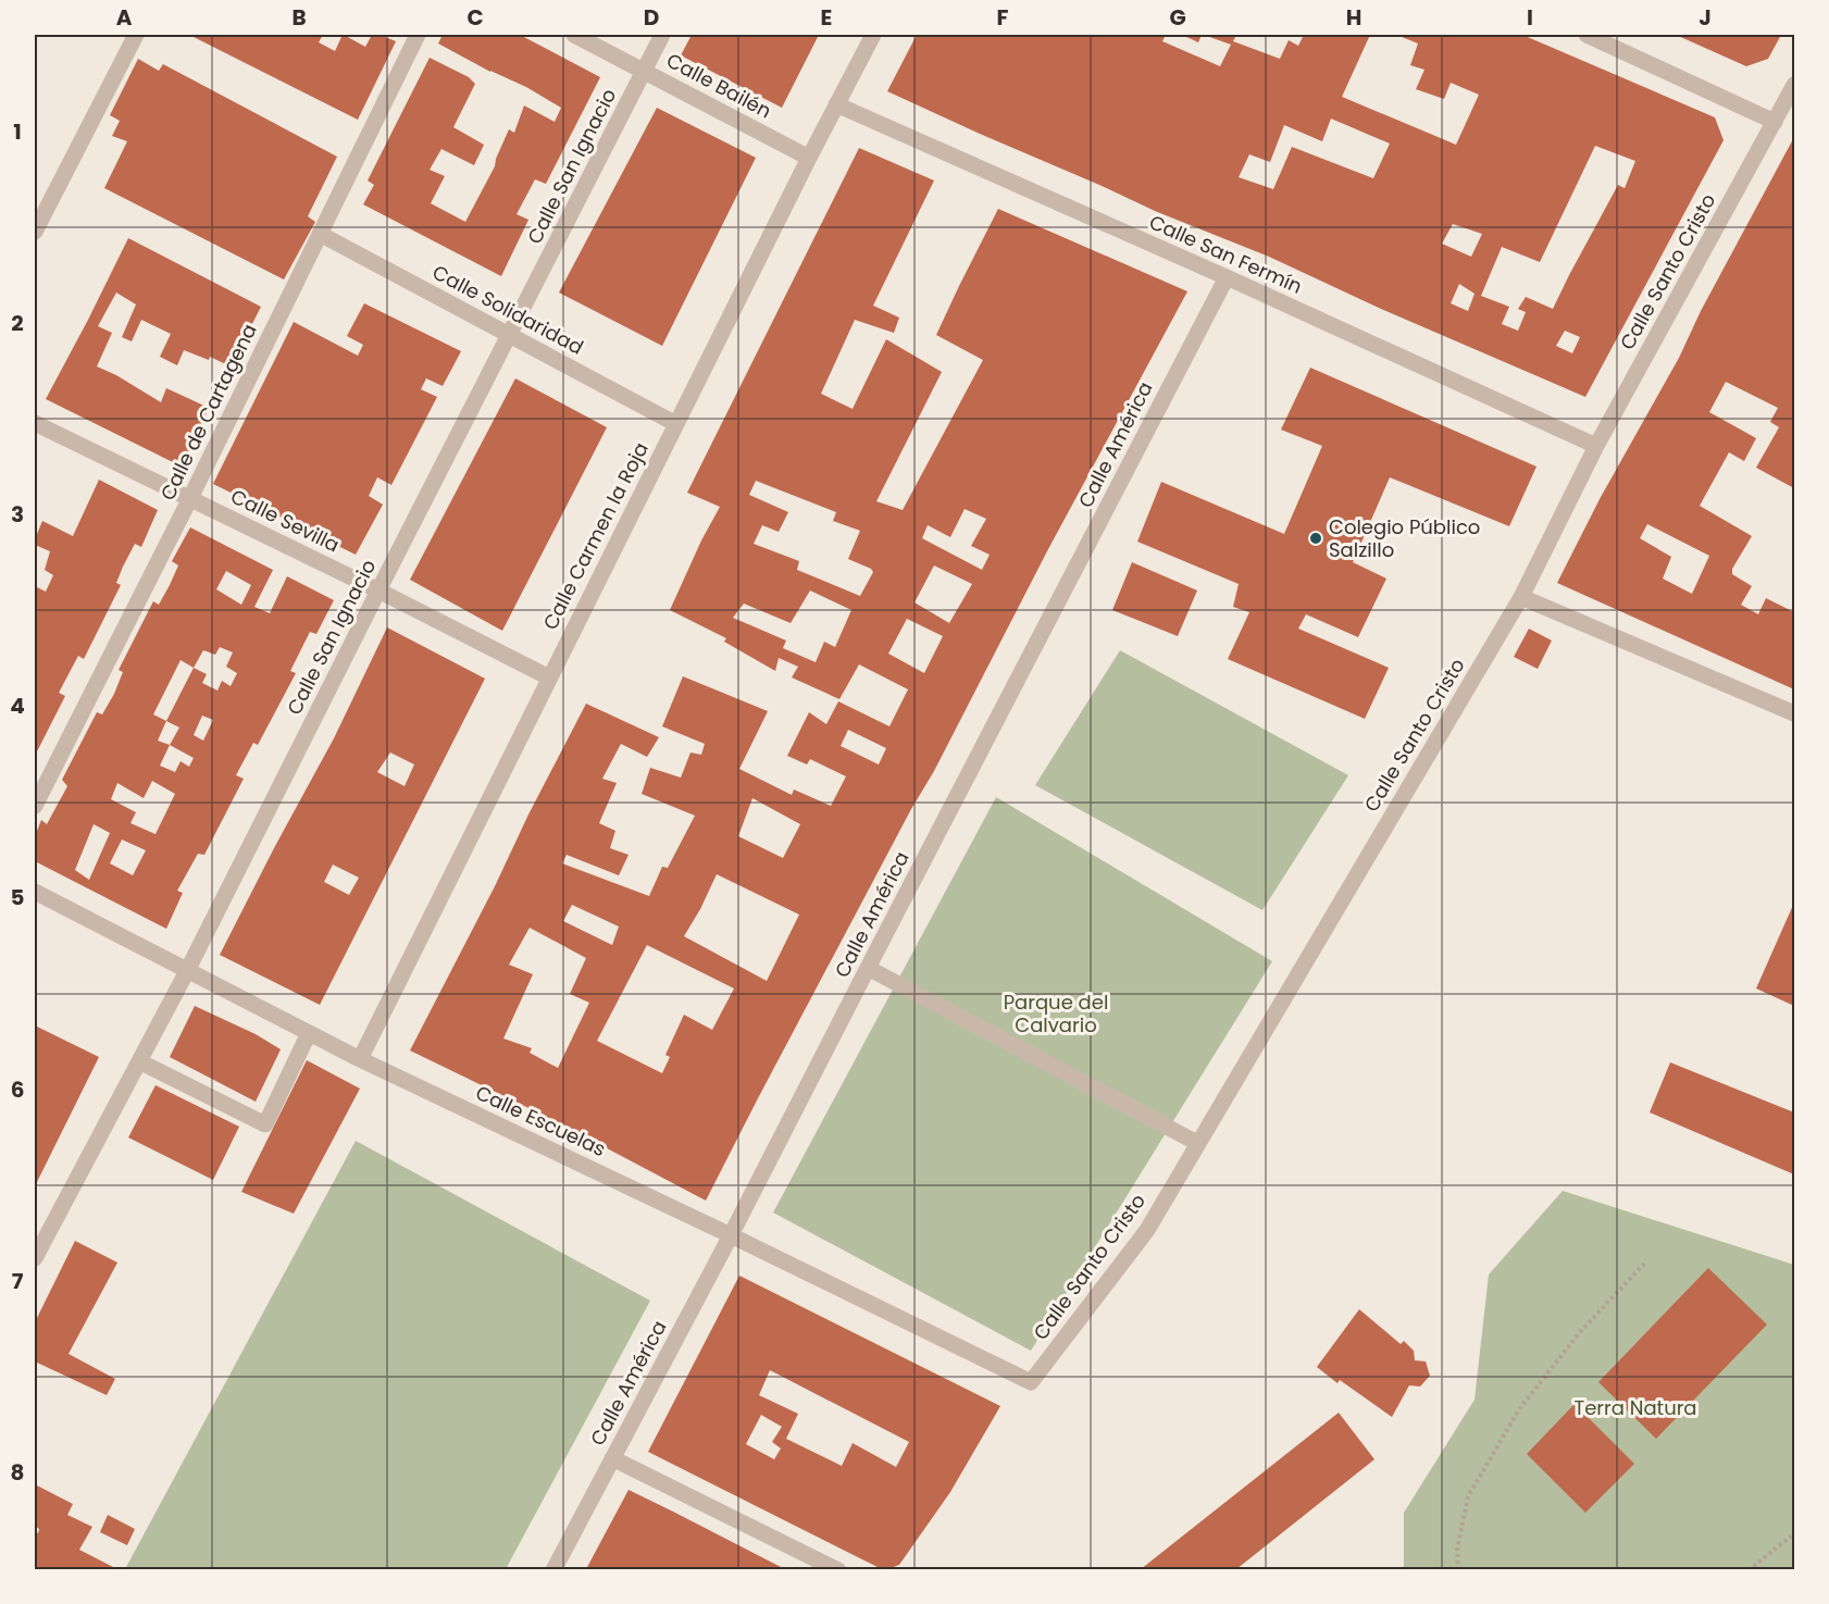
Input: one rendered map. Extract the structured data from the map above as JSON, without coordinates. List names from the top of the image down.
{
  "streets": {
    "street": [
      "Calle Bailén",
      "Calle San Ignacio",
      "Calle San Fermín",
      "Calle Santo Cristo",
      "Calle Solidaridad",
      "Calle de Cartagena",
      "Calle América",
      "Calle Sevilla",
      "Calle Carmen la Roja",
      "Calle Escuelas"
    ]
  },
  "crossings": [
    ["Calle Bailén", "Calle San Ignacio"],
    ["Calle Bailén", "Calle Carmen la Roja"],
    ["Calle San Ignacio", "Calle Solidaridad"],
    ["Calle San Ignacio", "Calle Sevilla"],
    ["Calle San Ignacio", "Calle Escuelas"],
    ["Calle San Fermín", "Calle Santo Cristo"],
    ["Calle San Fermín", "Calle América"],
    ["Calle San Fermín", "Calle Carmen la Roja"],
    ["Calle Santo Cristo", "Calle Escuelas"],
    ["Calle Solidaridad", "Calle de Cartagena"],
    ["Calle Solidaridad", "Calle Carmen la Roja"],
    ["Calle de Cartagena", "Calle Sevilla"],
    ["Calle América", "Calle Escuelas"],
    ["Calle Sevilla", "Calle Carmen la Roja"],
    ["Calle Carmen la Roja", "Calle Escuelas"]
  ],
  "parks": ["Parque del Calvario", "Terra Natura"],
  "places": ["Colegio Público Salzillo"],
  "grid": {
    "columns": [
      "A",
      "B",
      "C",
      "D",
      "E",
      "F",
      "G",
      "H",
      "I",
      "J"
    ],
    "rows": [
      "1",
      "2",
      "3",
      "4",
      "5",
      "6",
      "7",
      "8"
    ]
  }
}
